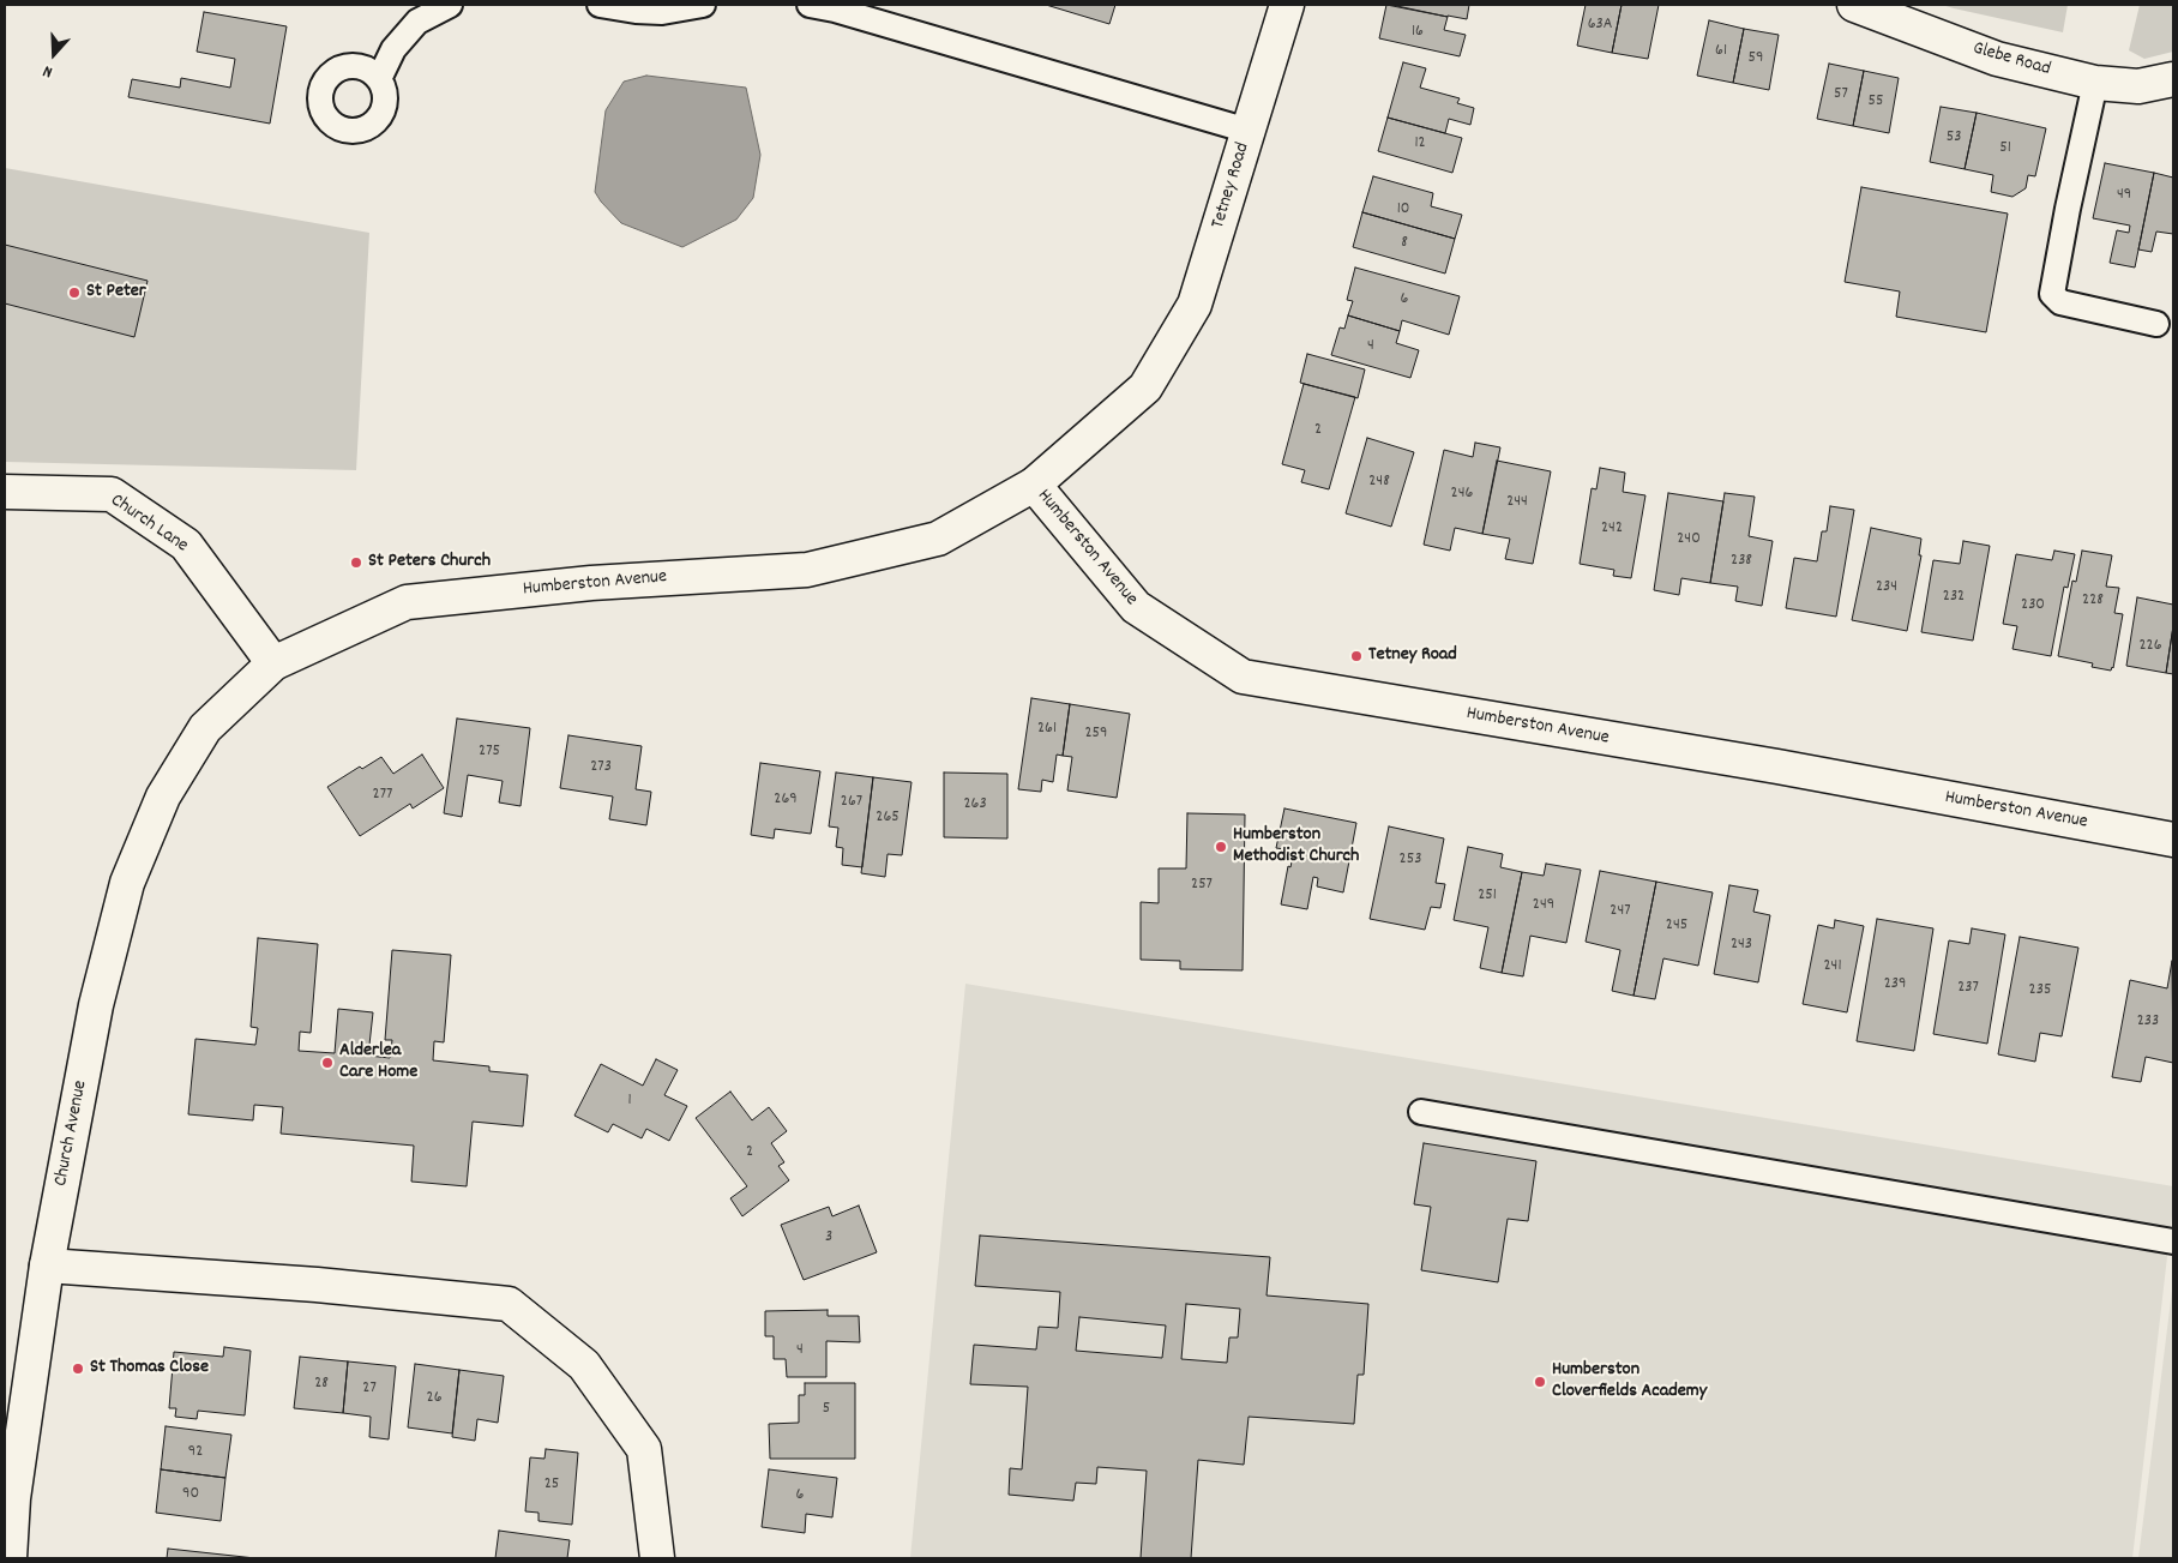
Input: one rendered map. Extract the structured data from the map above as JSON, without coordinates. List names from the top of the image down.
{
  "streets": {
    "main road": [
      "Glebe Road",
      "Tetney Road",
      "Church Lane",
      "Humberston Avenue",
      "Church Avenue"
    ]
  },
  "crossings": [
    ["Tetney Road", "Humberston Avenue"],
    ["Church Lane", "Humberston Avenue"],
    ["Humberston Avenue", "Church Avenue"]
  ],
  "places": [
    "St Peter",
    "St Peters Church",
    "Tetney Road",
    "Humberston Methodist Church",
    "Alderlea Care Home",
    "St Thomas Close",
    "Humberston Cloverfields Academy"
  ],
  "house_numbers": [
    "63A",
    "16",
    "61",
    "59",
    "57",
    "55",
    "53",
    "12",
    "51",
    "49",
    "10",
    "8",
    "6",
    "4",
    "2",
    "248",
    "246",
    "244",
    "242",
    "240",
    "238",
    "234",
    "232",
    "228",
    "230",
    "226",
    "261",
    "259",
    "275",
    "273",
    "277",
    "269",
    "267",
    "263",
    "265",
    "253",
    "257",
    "251",
    "249",
    "247",
    "245",
    "243",
    "241",
    "239",
    "237",
    "235",
    "233",
    "1",
    "2",
    "3",
    "4",
    "28",
    "27",
    "26",
    "5",
    "92",
    "25",
    "90",
    "6"
  ],
  "north": "bottom"
}
